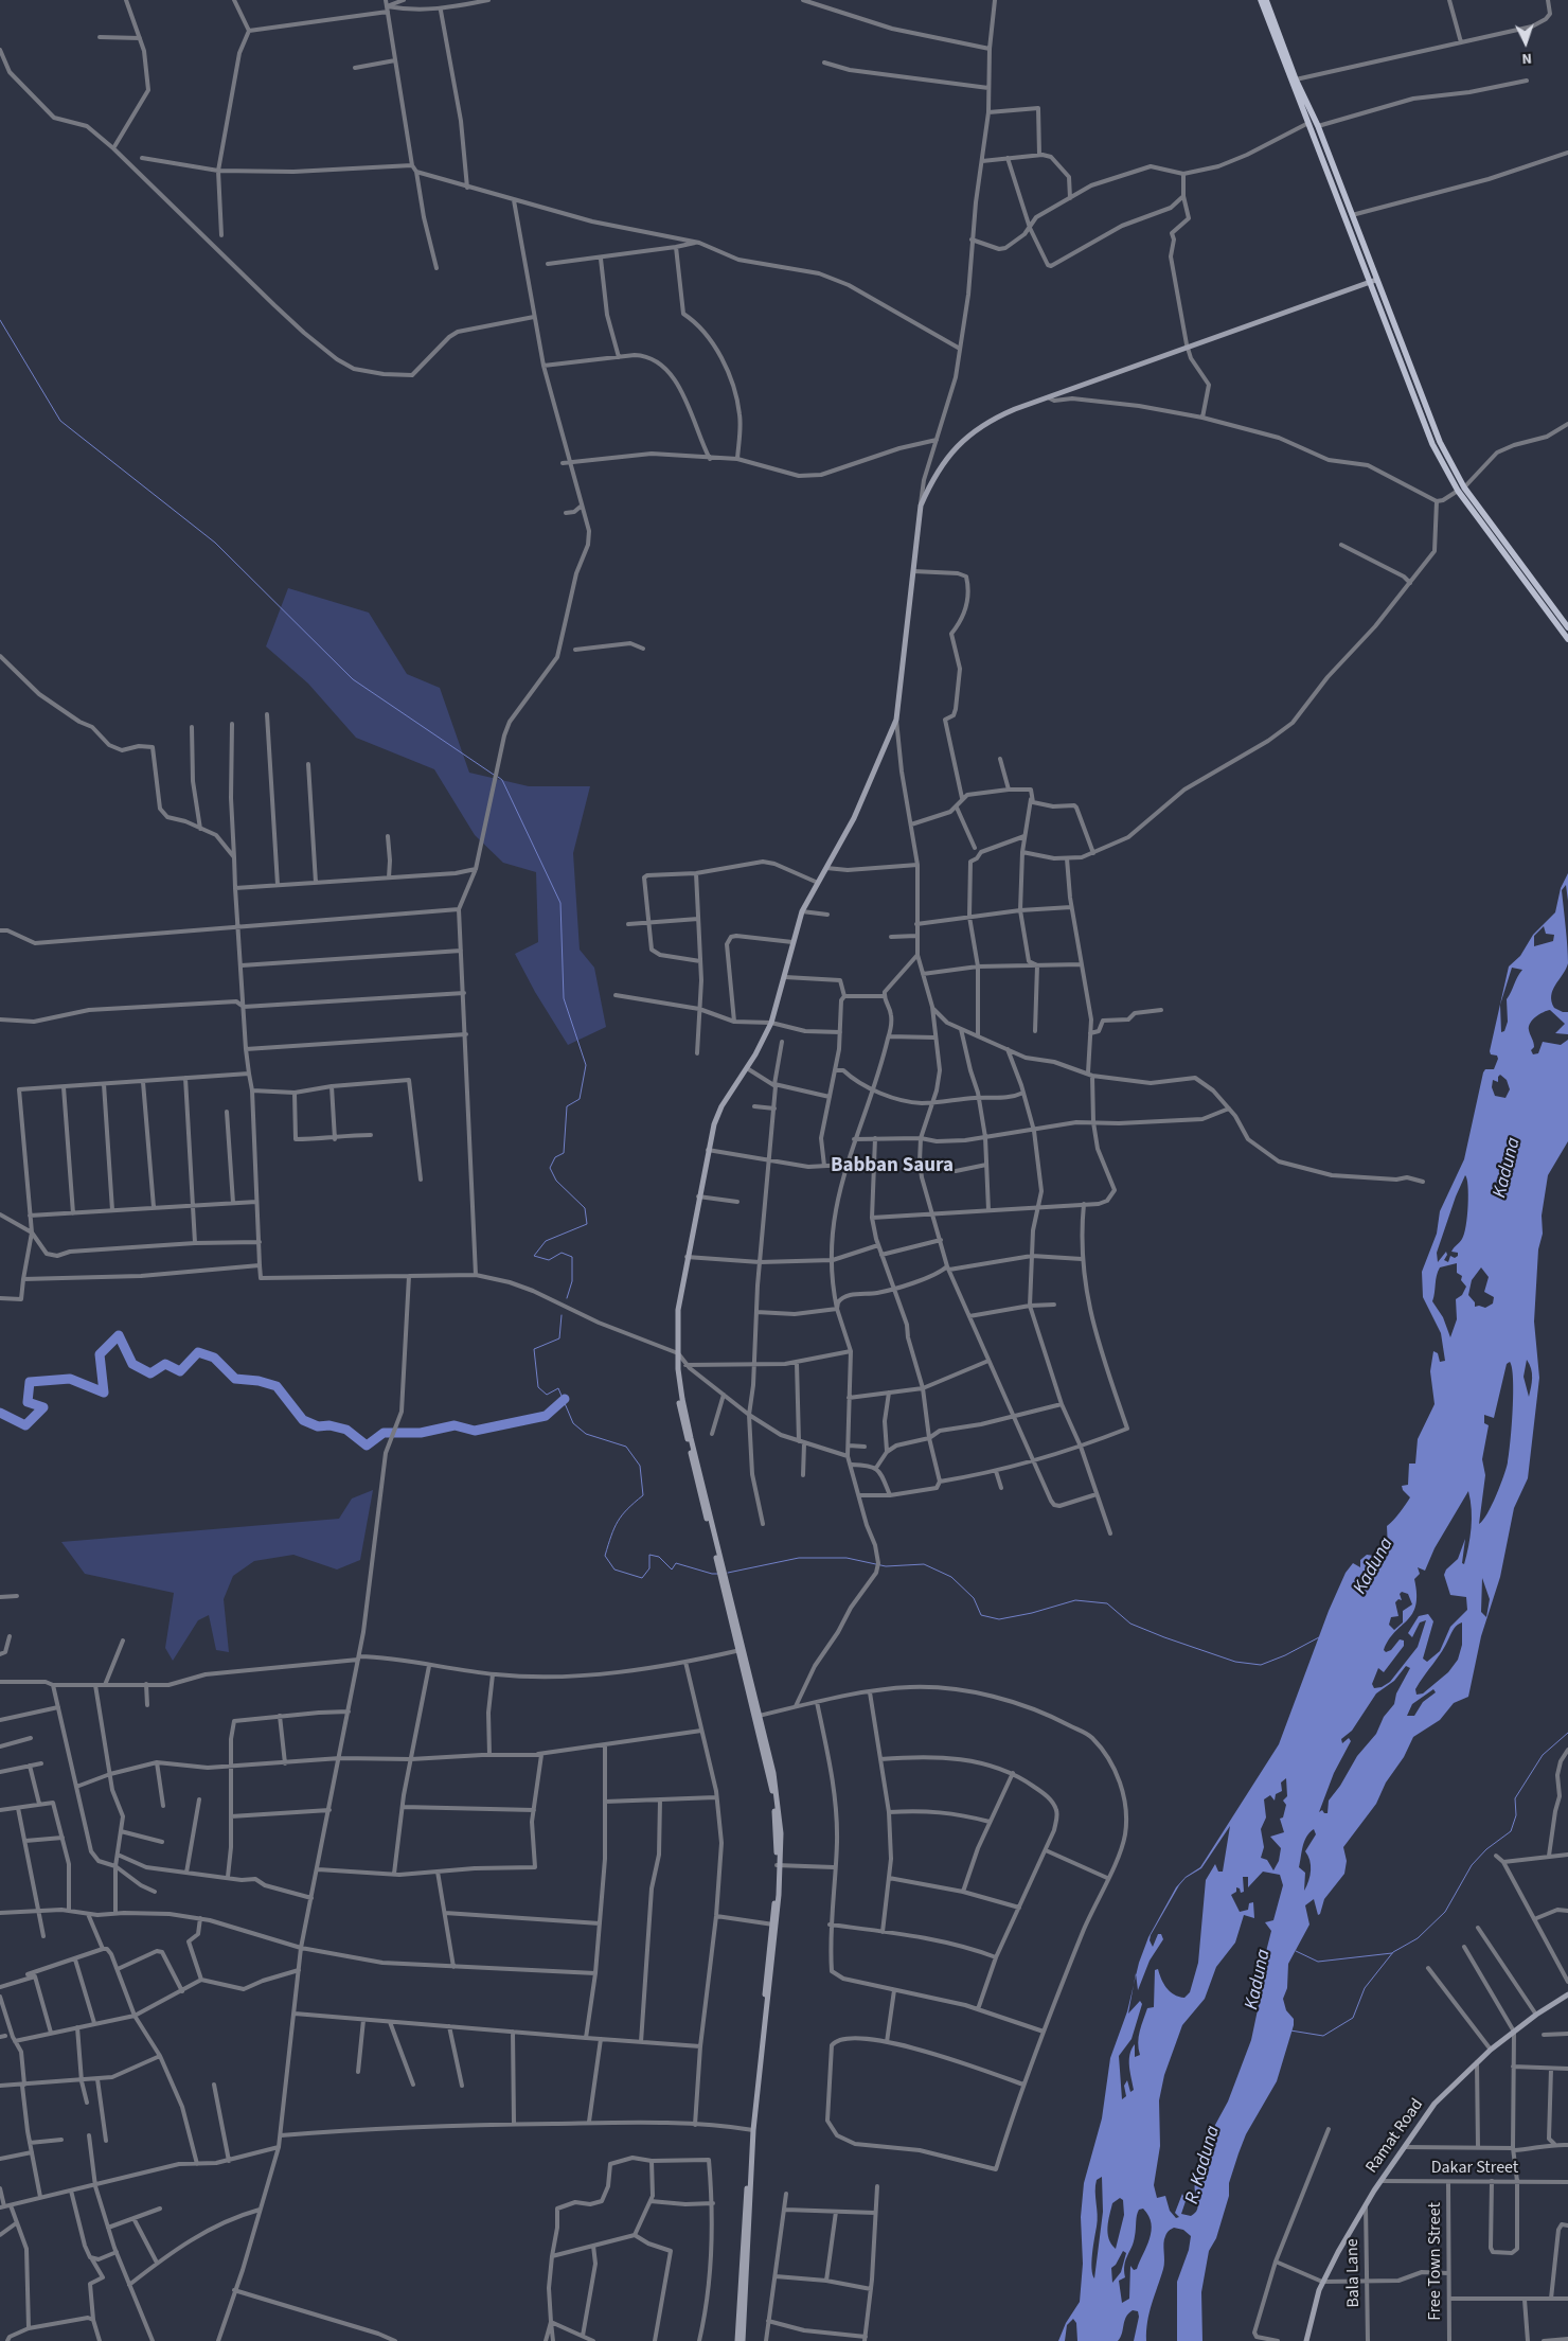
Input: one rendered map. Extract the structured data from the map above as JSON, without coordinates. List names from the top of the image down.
{
  "streets": {
    "main road": ["Ramat Road"],
    "street": ["Dakar Street", "Free Town Street", "Bala Lane"]
  },
  "crossings": [
    ["Ramat Road", "Dakar Street"],
    ["Ramat Road", "Bala Lane"],
    ["Dakar Street", "Free Town Street"]
  ],
  "districts": ["Babban Saura"],
  "water": ["Kaduna", "R. Kaduna"],
  "north": "bottom"
}
